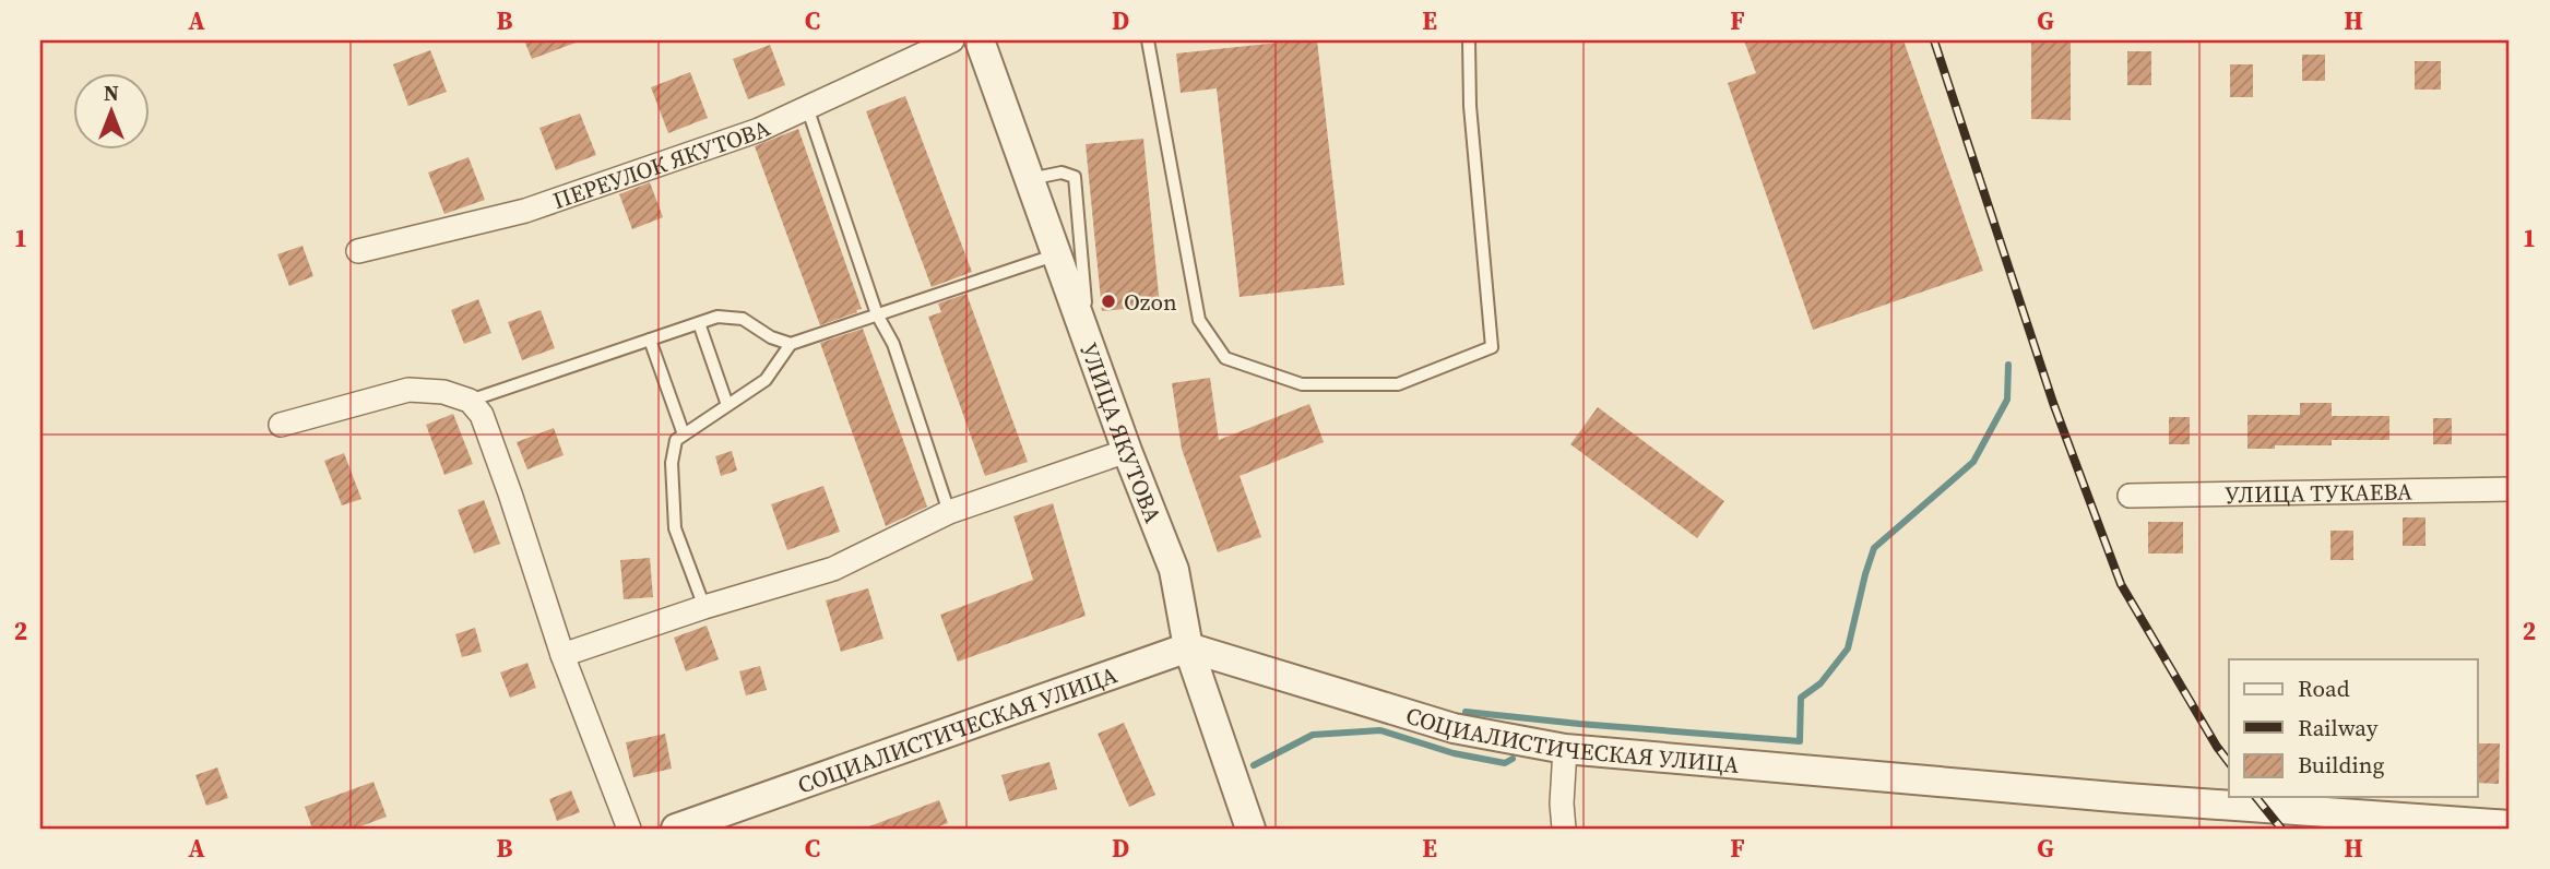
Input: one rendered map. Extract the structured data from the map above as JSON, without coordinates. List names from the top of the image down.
{
  "streets": {
    "street": [
      "ПЕРЕУЛОК ЯКУТОВА",
      "УЛИЦА ЯКУТОВА",
      "УЛИЦА ТУКАЕВА",
      "СОЦИАЛИСТИЧЕСКАЯ УЛИЦА"
    ]
  },
  "crossings": [
    ["УЛИЦА ЯКУТОВА", "СОЦИАЛИСТИЧЕСКАЯ УЛИЦА"]
  ],
  "places": ["Ozon"],
  "legend": ["Road", "Railway", "Building"],
  "north": "top",
  "grid": {
    "columns": [
      "A",
      "B",
      "C",
      "D",
      "E",
      "F",
      "G",
      "H"
    ],
    "rows": ["1", "2"]
  }
}
